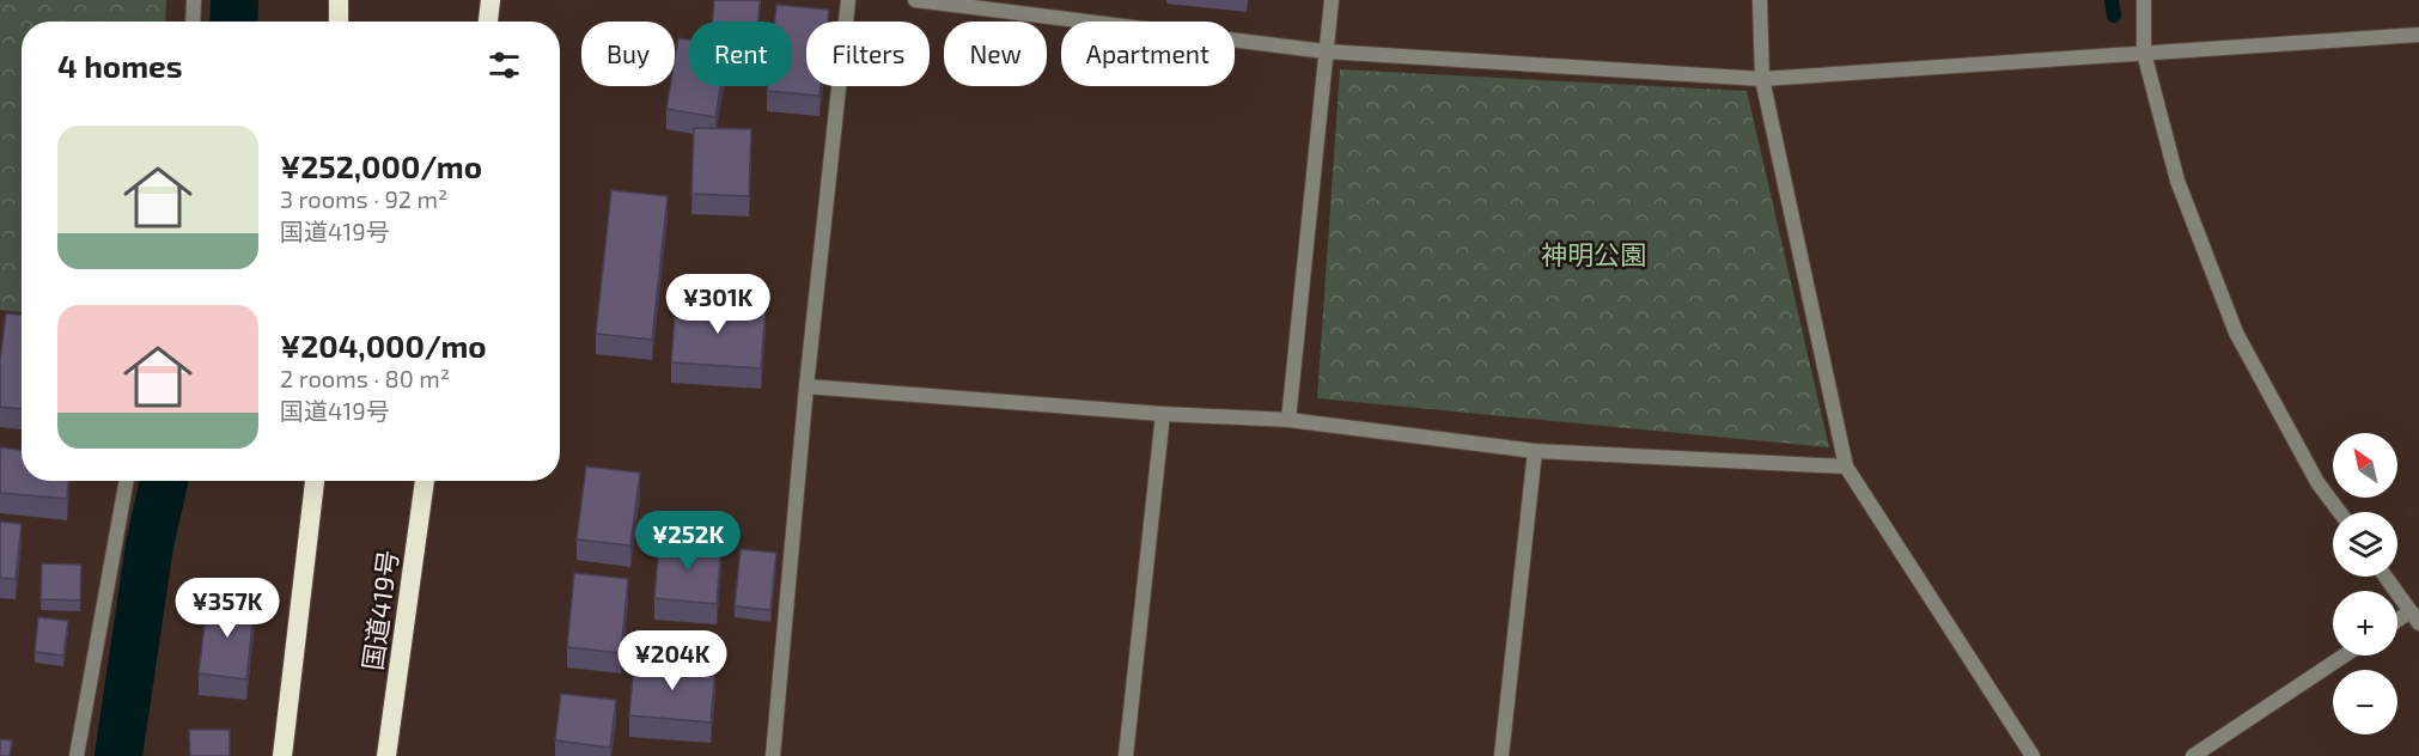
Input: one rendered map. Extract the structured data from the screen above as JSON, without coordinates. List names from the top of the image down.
{
  "streets": {
    "highway": ["国道419号"]
  },
  "parks": ["神明公園"],
  "north": "top left",
  "page": {
    "chip": [
      "Buy",
      "Rent",
      "Filters",
      "New",
      "Apartment"
    ],
    "heading": "4 homes",
    "list": [
      {
        "name": "¥252,000/mo",
        "note": "3 rooms · 92 m² · 国道419号"
      },
      {
        "name": "¥204,000/mo",
        "note": "2 rooms · 80 m² · 国道419号"
      }
    ],
    "price": [
      "¥301K",
      "¥252K",
      "¥357K",
      "¥204K"
    ],
    "map_buttons": ["+", "−"]
  }
}
